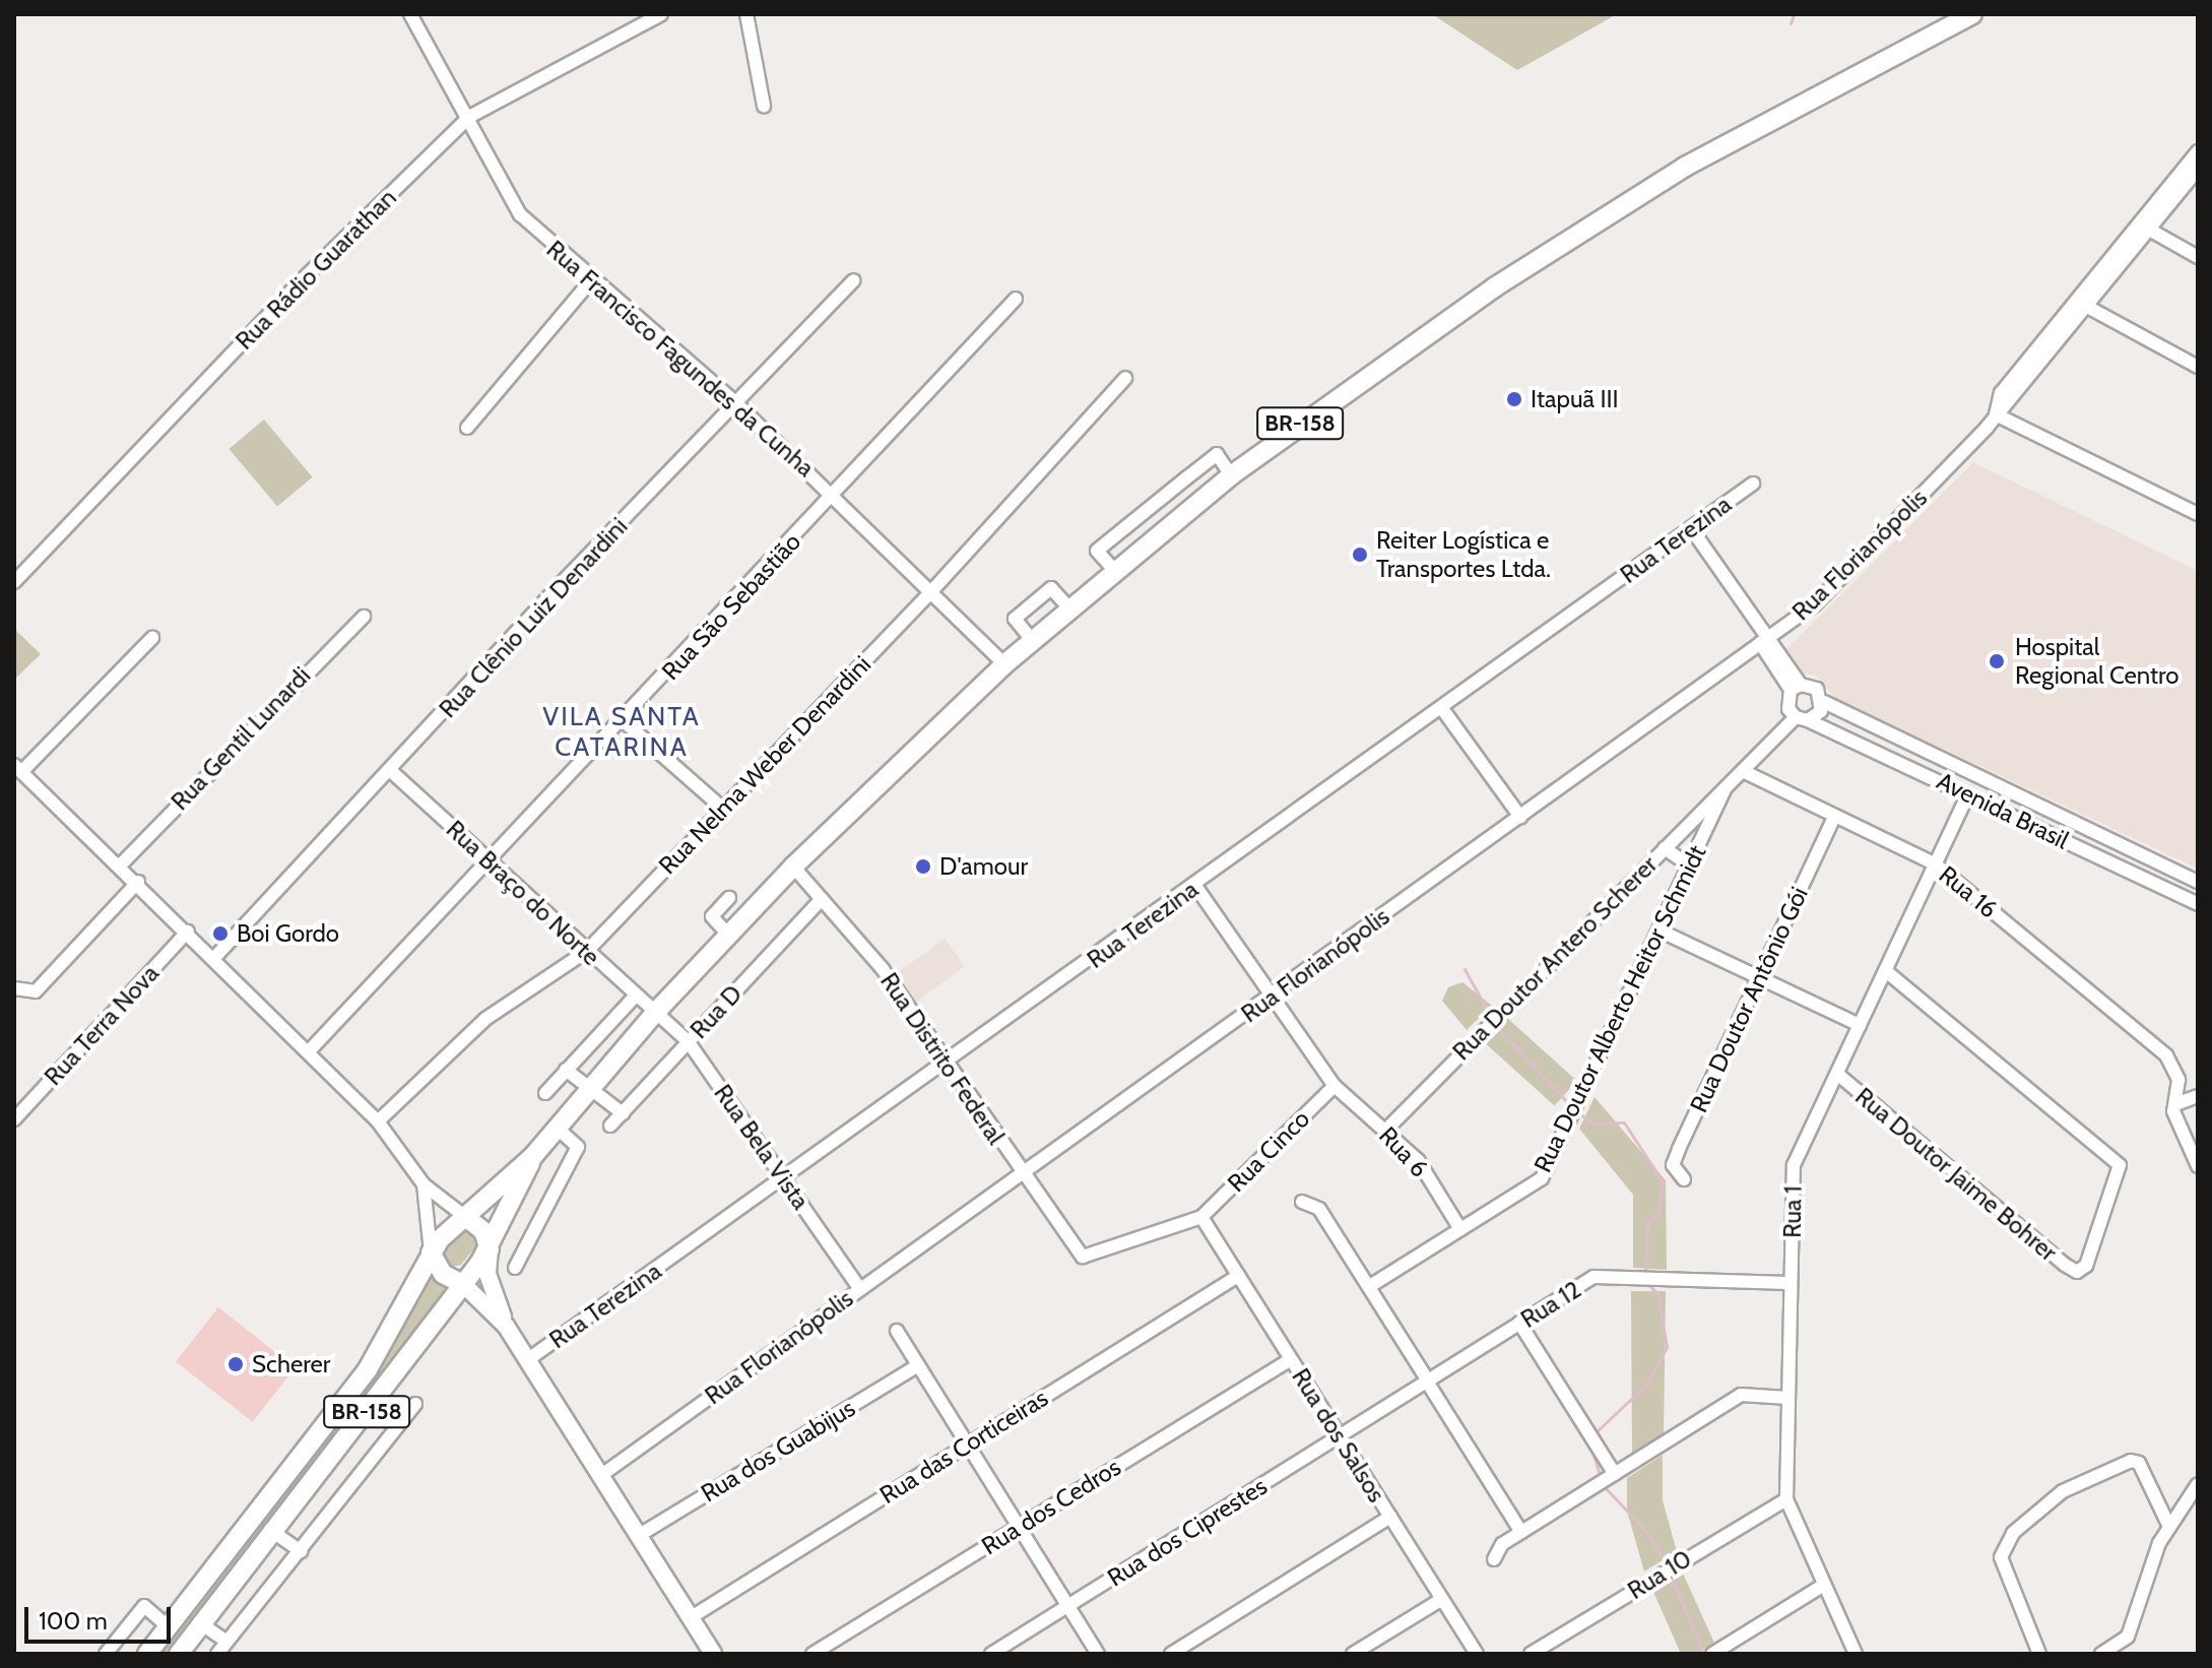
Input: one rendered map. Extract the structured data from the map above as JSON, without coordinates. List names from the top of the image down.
{
  "streets": {
    "highway": ["BR-158"],
    "street": [
      "Rua Rádio Guarathan",
      "Rua Francisco Fagundes da Cunha",
      "Rua Terezina",
      "Rua Florianópolis",
      "Rua São Sebastião",
      "Rua Clênio Luiz Denardini",
      "Rua Gentil Lunardi",
      "Rua Nelma Weber Denardini",
      "Avenida Brasil",
      "Rua 16",
      "Rua Braço do Norte",
      "Rua Doutor Antero Scherer",
      "Rua Doutor Antônio Gói",
      "Rua Doutor Alberto Heitor Schmidt",
      "Rua D",
      "Rua Terra Nova",
      "Rua Distrito Federal",
      "Rua Bela Vista",
      "Rua Cinco",
      "Rua 6",
      "Rua Doutor Jaime Bohrer",
      "Rua 1",
      "Rua 12",
      "Rua dos Salsos",
      "Rua das Corticeiras",
      "Rua dos Guabijus",
      "Rua dos Cedros",
      "Rua dos Ciprestes",
      "Rua 10"
    ]
  },
  "crossings": [
    ["Rua Rádio Guarathan", "Rua Francisco Fagundes da Cunha"],
    ["Rua Francisco Fagundes da Cunha", "BR-158"],
    ["Rua Francisco Fagundes da Cunha", "Rua São Sebastião"],
    ["Rua Francisco Fagundes da Cunha", "Rua Clênio Luiz Denardini"],
    ["Rua Francisco Fagundes da Cunha", "Rua Nelma Weber Denardini"],
    ["BR-158", "Rua Braço do Norte"],
    ["BR-158", "Rua Distrito Federal"],
    ["BR-158", "Rua Bela Vista"],
    ["Rua Terezina", "Avenida Brasil"],
    ["Rua Terezina", "Rua Distrito Federal"],
    ["Rua Terezina", "Rua Bela Vista"],
    ["Rua Terezina", "Rua 6"],
    ["Rua Florianópolis", "Avenida Brasil"],
    ["Rua Florianópolis", "Rua Distrito Federal"],
    ["Rua Florianópolis", "Rua Bela Vista"],
    ["Rua Florianópolis", "Rua 6"],
    ["Rua São Sebastião", "Rua Braço do Norte"],
    ["Rua Clênio Luiz Denardini", "Rua Braço do Norte"],
    ["Rua Nelma Weber Denardini", "Rua Braço do Norte"],
    ["Avenida Brasil", "Rua Doutor Antero Scherer"],
    ["Avenida Brasil", "Rua 1"],
    ["Rua 16", "Rua Doutor Antero Scherer"],
    ["Rua 16", "Rua Doutor Antônio Gói"],
    ["Rua 16", "Rua 1"],
    ["Rua Braço do Norte", "Rua Bela Vista"],
    ["Rua Doutor Antero Scherer", "Rua Doutor Alberto Heitor Schmidt"],
    ["Rua Doutor Antero Scherer", "Rua 6"],
    ["Rua Doutor Alberto Heitor Schmidt", "Rua 6"],
    ["Rua D", "Rua Distrito Federal"],
    ["Rua D", "Rua Bela Vista"],
    ["Rua Distrito Federal", "Rua Cinco"],
    ["Rua Distrito Federal", "Rua dos Salsos"],
    ["Rua Cinco", "Rua 6"],
    ["Rua Cinco", "Rua dos Salsos"],
    ["Rua Doutor Jaime Bohrer", "Rua 1"],
    ["Rua 1", "Rua 12"],
    ["Rua 1", "Rua 10"],
    ["Rua 12", "Rua dos Ciprestes"],
    ["Rua dos Salsos", "Rua das Corticeiras"],
    ["Rua dos Salsos", "Rua dos Cedros"],
    ["Rua dos Salsos", "Rua dos Ciprestes"]
  ],
  "districts": ["VILA SANTA CATARINA"],
  "places": [
    "Itapuã III",
    "Reiter Logística e Transportes Ltda.",
    "Hospital Regional Centro",
    "D'amour",
    "Boi Gordo",
    "Scherer"
  ],
  "scale_bar": "100 m"
}
